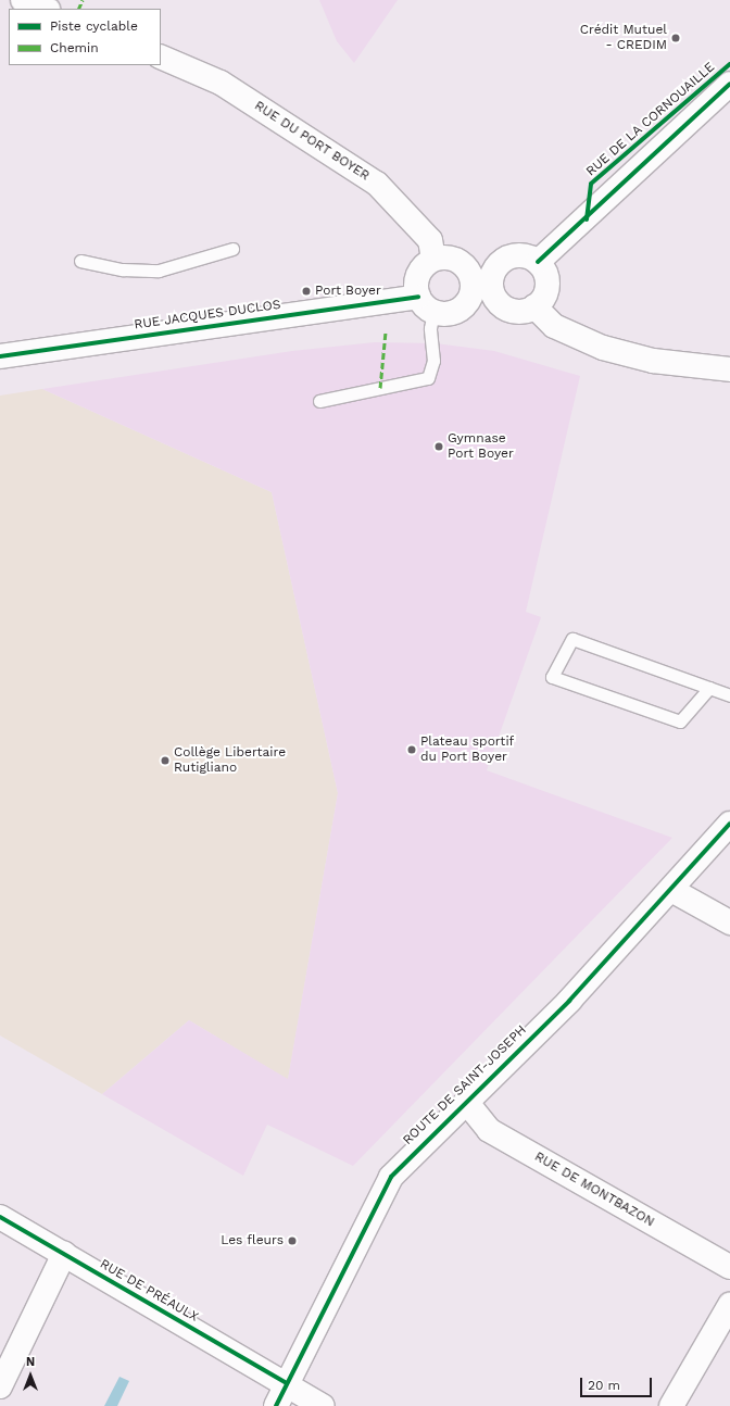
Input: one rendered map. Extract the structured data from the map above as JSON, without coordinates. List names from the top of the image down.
{
  "streets": {
    "street": [
      "RUE DE LA CORNOUAILLE",
      "RUE DU PORT BOYER",
      "RUE JACQUES DUCLOS",
      "ROUTE DE SAINT-JOSEPH",
      "RUE DE MONTBAZON",
      "RUE DE PRÉAULX"
    ]
  },
  "crossings": [
    ["RUE DU PORT BOYER", "RUE JACQUES DUCLOS"],
    ["ROUTE DE SAINT-JOSEPH", "RUE DE MONTBAZON"],
    ["ROUTE DE SAINT-JOSEPH", "RUE DE PRÉAULX"]
  ],
  "places": [
    "Crédit Mutuel - CREDIM",
    "Port Boyer",
    "Gymnase Port Boyer",
    "Plateau sportif du Port Boyer",
    "Collège Libertaire Rutigliano",
    "Les fleurs"
  ],
  "legend": ["Piste cyclable", "Chemin"],
  "scale_bar": "20 m",
  "north": "top"
}
